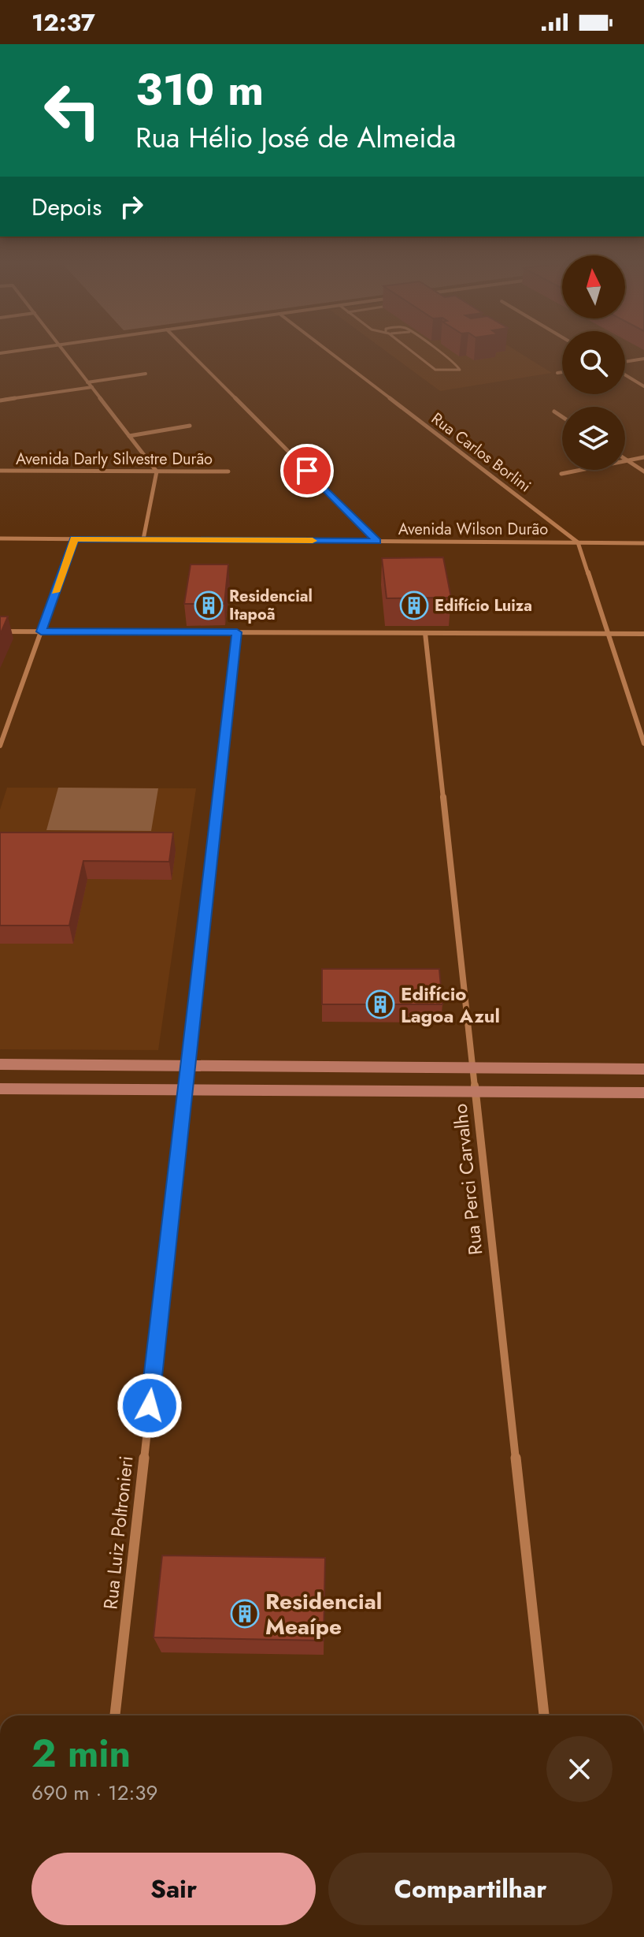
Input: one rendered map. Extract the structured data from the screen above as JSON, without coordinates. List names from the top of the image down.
{
  "streets": {
    "street": [
      "Rua Carlos Borlini",
      "Avenida Darly Silvestre Durão",
      "Avenida Wilson Durão",
      "Rua Perci Carvalho",
      "Rua Luiz Poltronieri"
    ]
  },
  "crossings": [
    ["Rua Carlos Borlini", "Avenida Wilson Durão"]
  ],
  "places": {
    "building": [
      "Residencial Itapoã",
      "Edifício Luiza",
      "Edifício Lagoa Azul",
      "Residencial Meaípe"
    ]
  },
  "north": "top",
  "page": {
    "status": "12:37",
    "turn": ["310 m", "Rua Hélio José de Almeida"],
    "then": "Depois",
    "heading": ["2 min", "690 m · 12:39"],
    "buttons": ["Sair", "Compartilhar"]
  }
}
